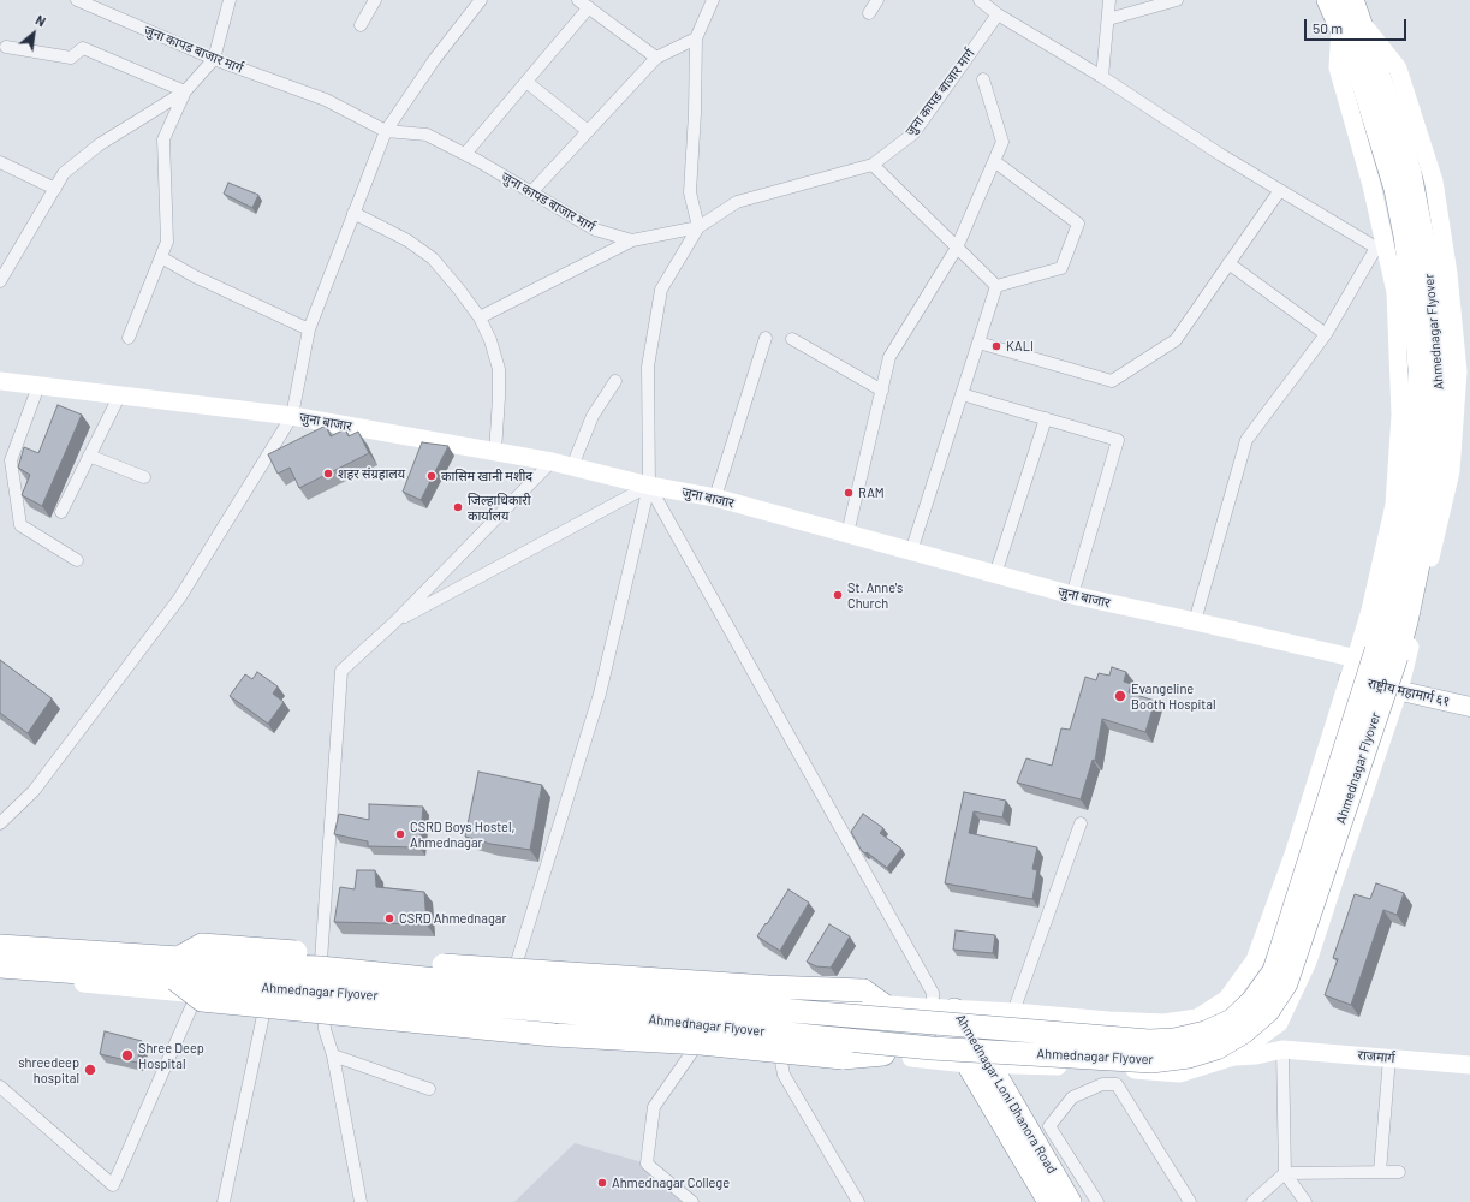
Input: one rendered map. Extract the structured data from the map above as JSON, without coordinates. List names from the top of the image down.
{
  "streets": {
    "highway": ["Ahmednagar Flyover", "Ahmednagar Loni Dhanora Road"],
    "main road": ["राष्ट्रीय महामार्ग ६१"],
    "street": ["जुना कापड बाजार मार्ग", "जुना बाजार", "राजमार्ग"]
  },
  "crossings": [
    ["Ahmednagar Flyover", "जुना बाजार"],
    ["Ahmednagar Flyover", "Ahmednagar Loni Dhanora Road"]
  ],
  "places": [
    "KALI",
    "शहर संग्रहालय",
    "कासिम खानी मशीद",
    "RAM",
    "जिल्हाधिकारी कार्यालय",
    "St. Anne's Church",
    "Evangeline Booth Hospital",
    "CSRD Boys Hostel, Ahmednagar",
    "CSRD Ahmednagar",
    "Shree Deep Hospital",
    "shreedeep hospital",
    "Ahmednagar College"
  ],
  "scale_bar": "50 m",
  "north": "top right"
}
